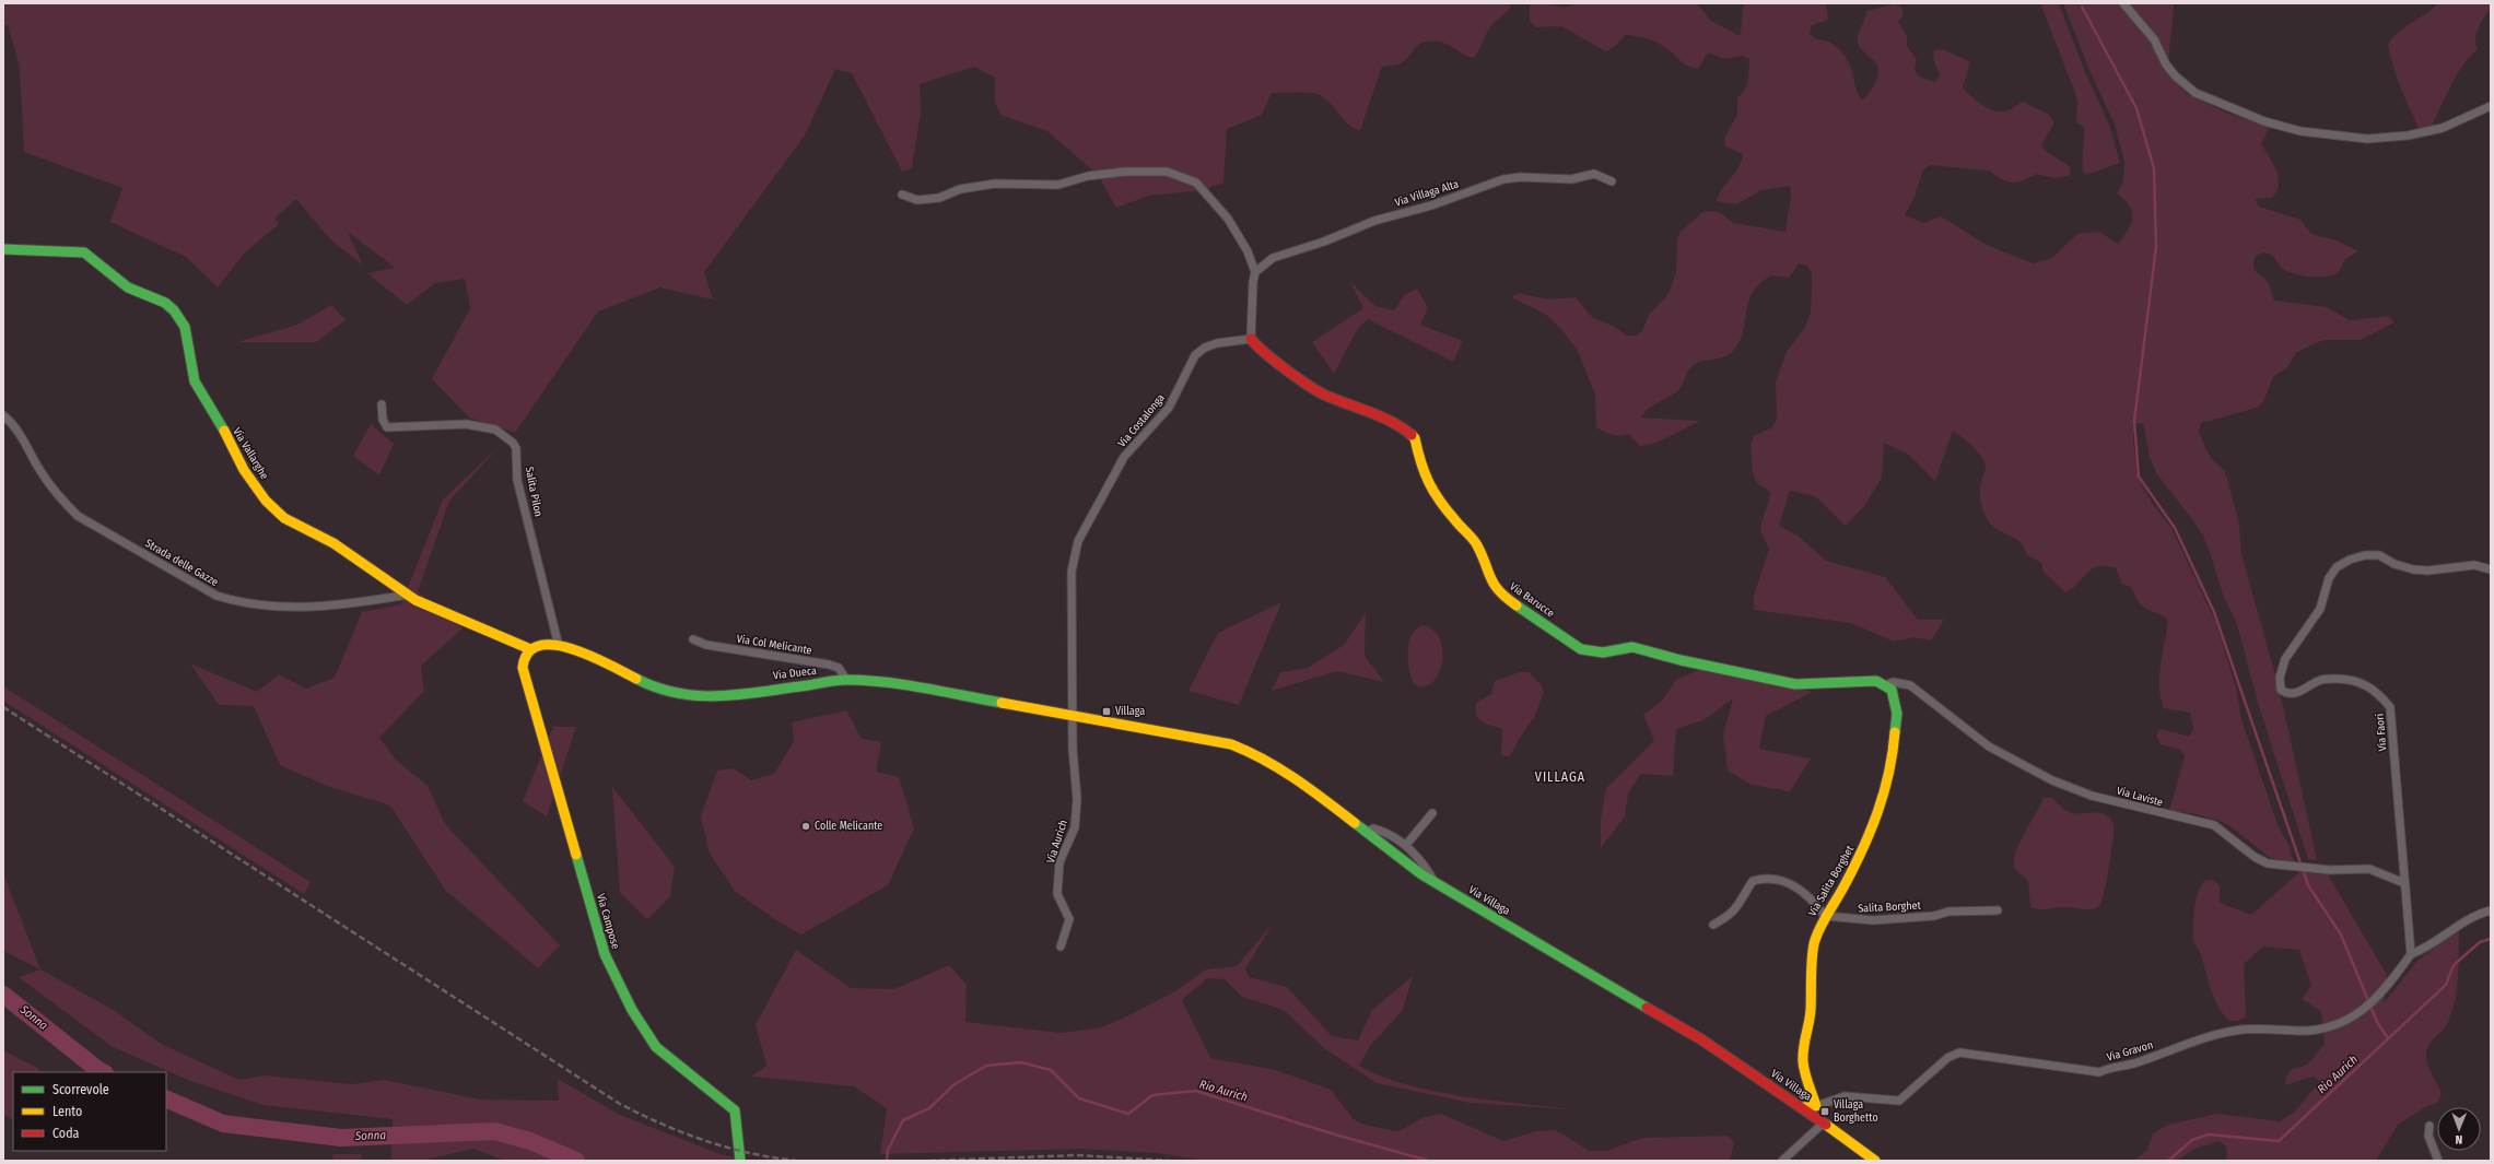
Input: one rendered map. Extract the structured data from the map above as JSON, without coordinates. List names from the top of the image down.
{
  "streets": {
    "street": [
      "Via Villaga Alta",
      "Via Costalonga",
      "Via Vallarghe",
      "Salita Pilon",
      "Strada delle Gazze",
      "Via Barucce",
      "Via Col Melicante",
      "Via Dueca",
      "Via Faori",
      "Via Laviste",
      "Via Aurich",
      "Via Salita Borghet",
      "Via Villaga",
      "Salita Borghet",
      "Via Campose",
      "Via Gravon"
    ]
  },
  "crossings": [
    ["Via Costalonga", "Via Barucce"],
    ["Via Costalonga", "Via Dueca"],
    ["Via Costalonga", "Via Aurich"],
    ["Via Costalonga", "Via Villaga"],
    ["Via Vallarghe", "Strada delle Gazze"],
    ["Via Vallarghe", "Via Dueca"],
    ["Via Vallarghe", "Via Campose"],
    ["Salita Pilon", "Via Dueca"],
    ["Via Barucce", "Via Laviste"],
    ["Via Barucce", "Via Salita Borghet"],
    ["Via Col Melicante", "Via Dueca"],
    ["Via Dueca", "Via Aurich"],
    ["Via Dueca", "Via Villaga"],
    ["Via Dueca", "Via Campose"],
    ["Via Faori", "Via Laviste"],
    ["Via Faori", "Via Gravon"],
    ["Via Laviste", "Via Salita Borghet"],
    ["Via Aurich", "Via Villaga"],
    ["Via Salita Borghet", "Salita Borghet"],
    ["Via Salita Borghet", "Via Gravon"]
  ],
  "districts": ["VILLAGA"],
  "water": ["Sonna", "Rio Aurich"],
  "places": {
    "transit": ["Villaga", "Villaga Borghetto"],
    "other": ["Colle Melicante"]
  },
  "legend": ["Scorrevole", "Lento", "Coda"],
  "north": "bottom"
}
